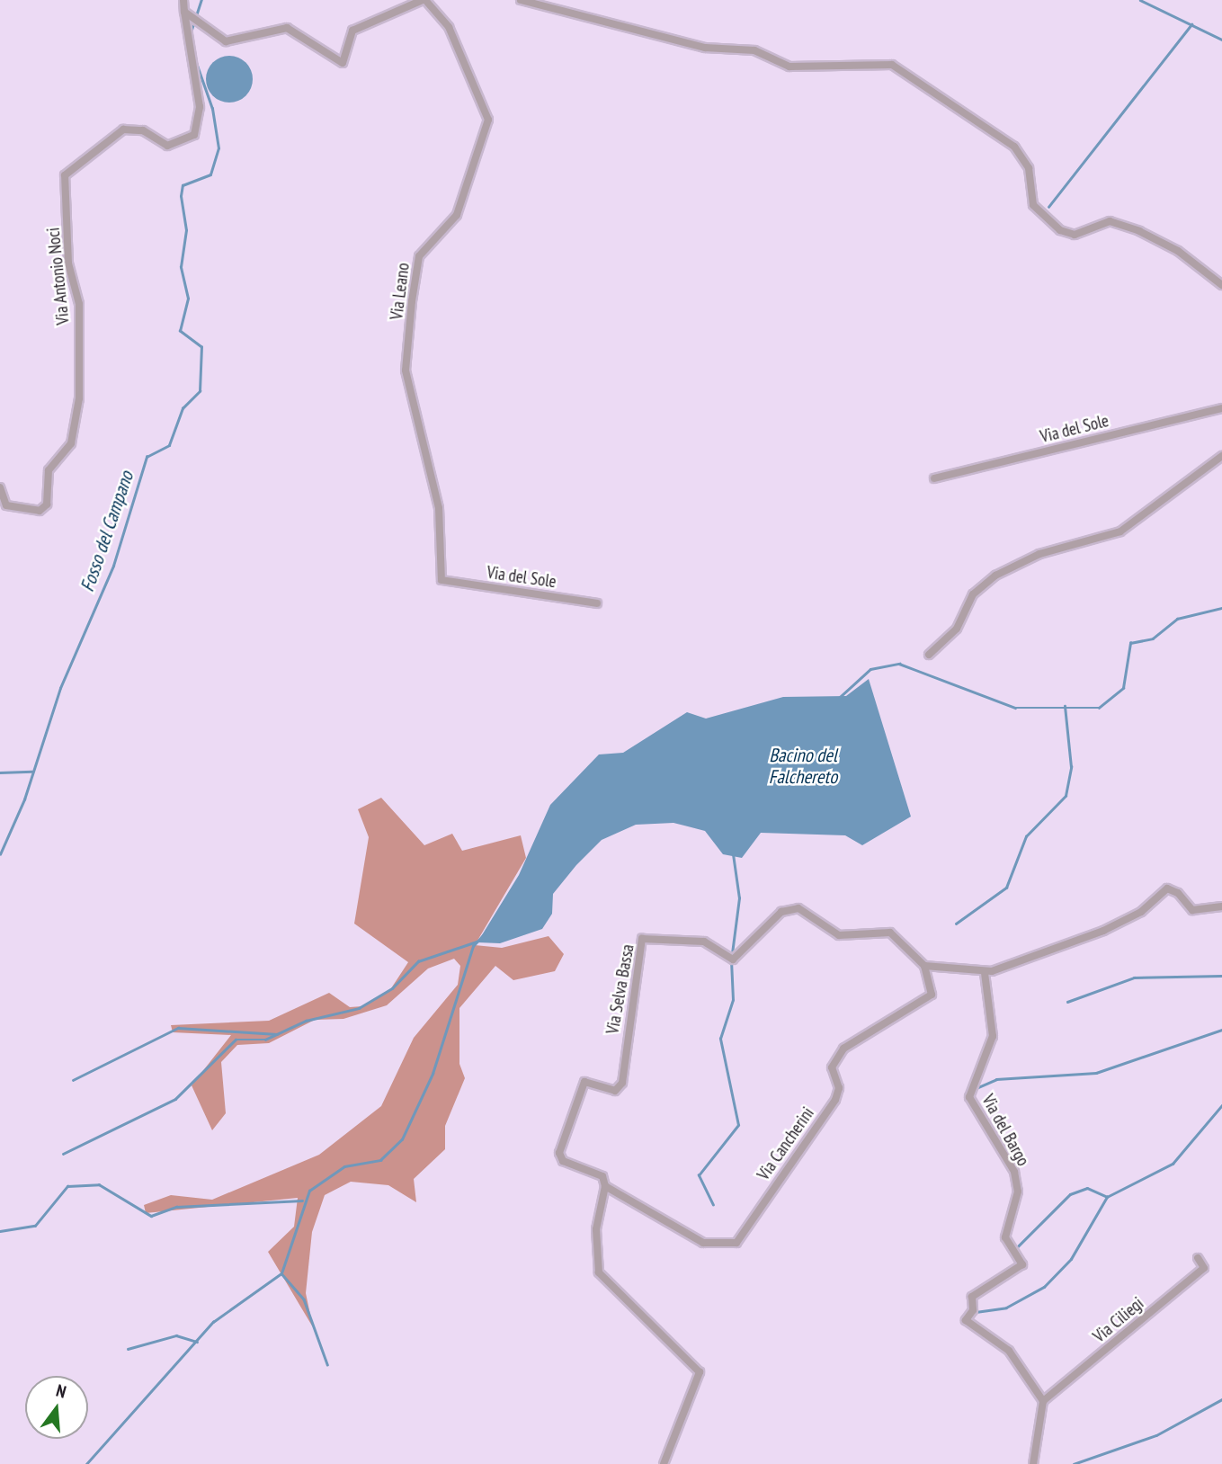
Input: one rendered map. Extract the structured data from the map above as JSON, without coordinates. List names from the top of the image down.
{
  "streets": {
    "street": [
      "Via Antonio Noci",
      "Via Leano",
      "Via del Sole",
      "Via Selva Bassa",
      "Via del Bargo",
      "Via Cancherini",
      "Via Ciliegi"
    ]
  },
  "crossings": [
    ["Via Leano", "Via del Sole"],
    ["Via Selva Bassa", "Via Cancherini"],
    ["Via del Bargo", "Via Ciliegi"]
  ],
  "water": ["Fosso del Campano", "Bacino del Falchereto"],
  "north": "top"
}
